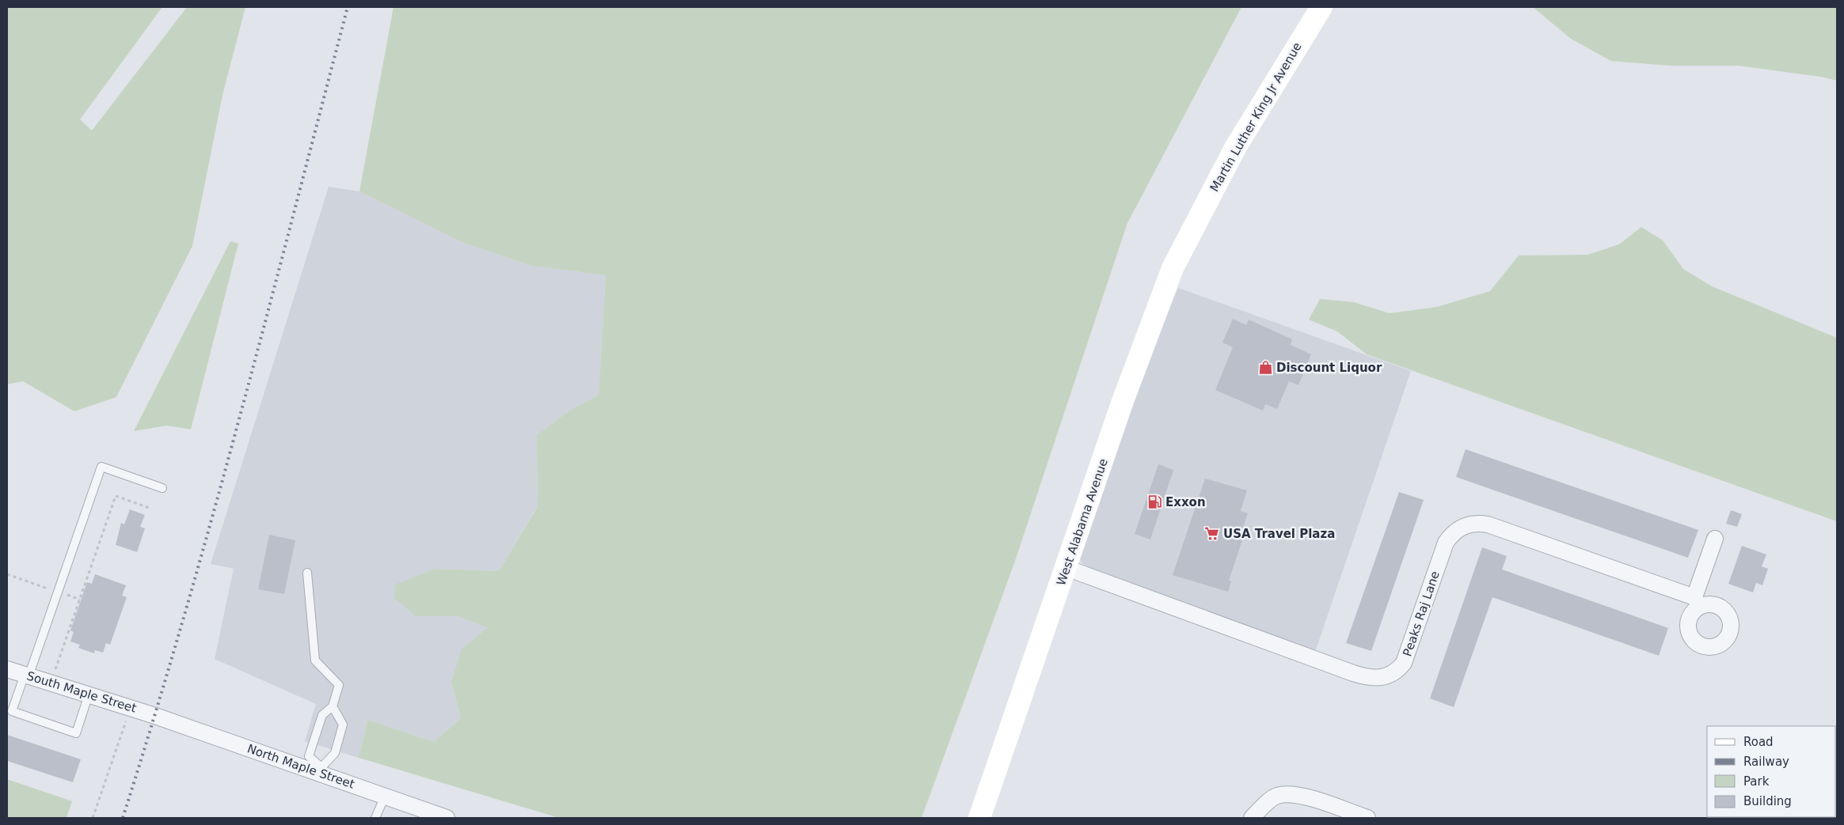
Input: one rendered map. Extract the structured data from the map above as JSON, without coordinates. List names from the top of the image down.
{
  "streets": {
    "main road": ["Martin Luther King Jr Avenue", "West Alabama Avenue"],
    "street": ["Peaks Raj Lane", "South Maple Street", "North Maple Street"]
  },
  "crossings": [
    ["Martin Luther King Jr Avenue", "West Alabama Avenue"],
    ["West Alabama Avenue", "Peaks Raj Lane"],
    ["South Maple Street", "North Maple Street"]
  ],
  "places": {
    "shop": ["Discount Liquor"],
    "fuel station": ["Exxon"],
    "supermarket": ["USA Travel Plaza"]
  },
  "legend": [
    "Road",
    "Railway",
    "Park",
    "Building"
  ]
}
